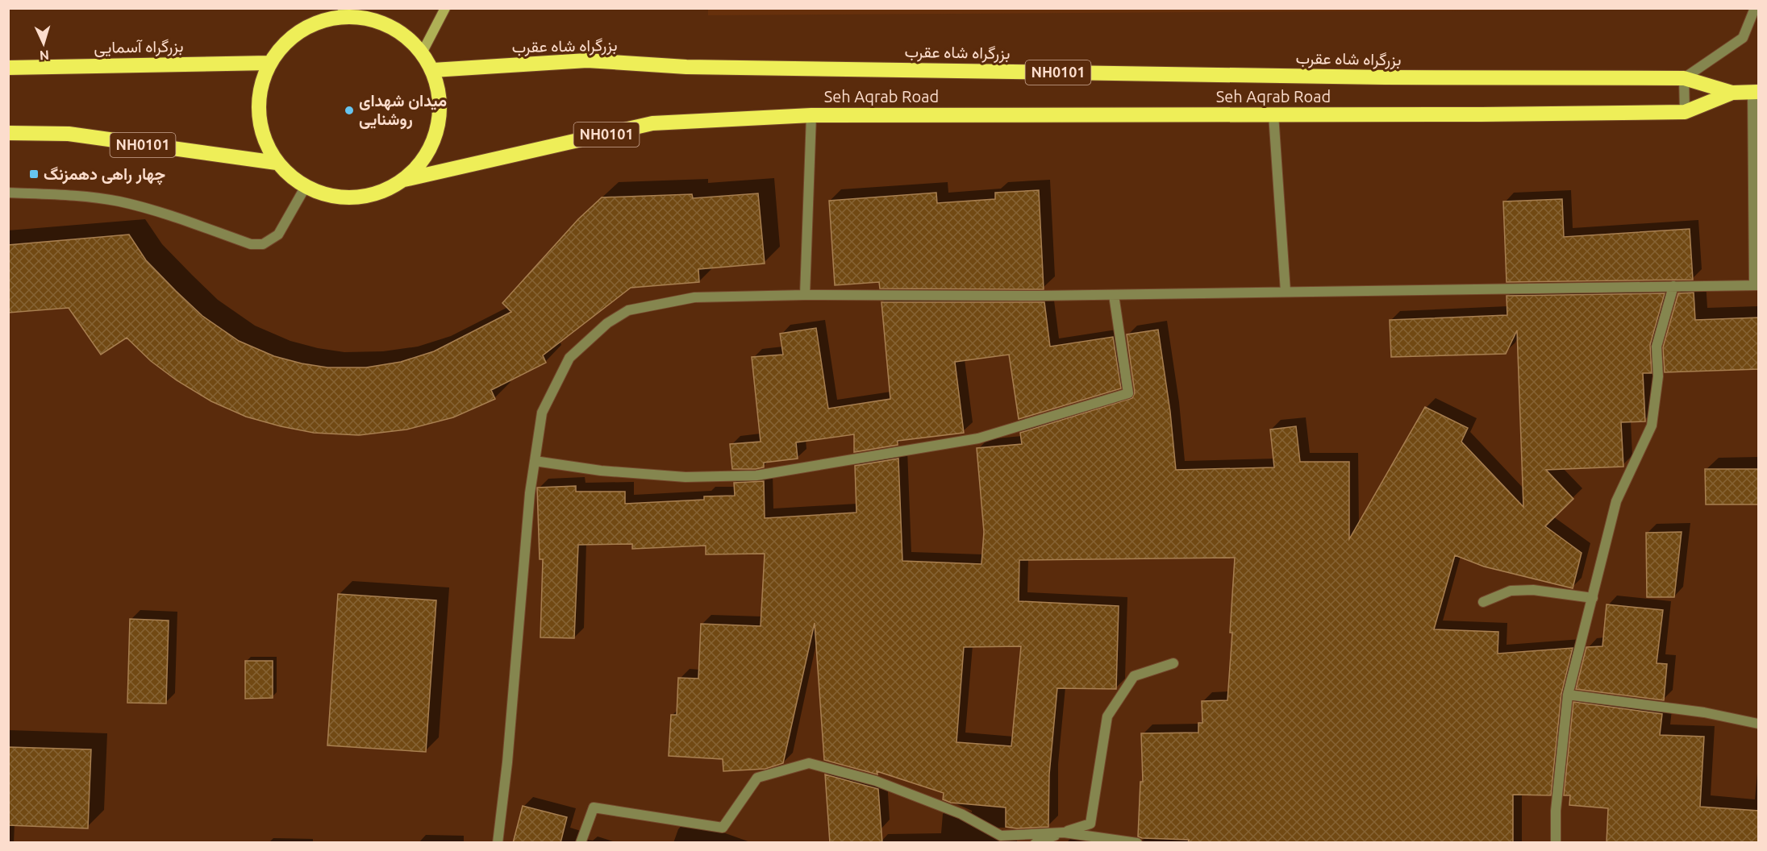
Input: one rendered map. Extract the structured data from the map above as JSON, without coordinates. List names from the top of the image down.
{
  "streets": {
    "highway": [
      "بزرگراه شاه عقرب",
      "بزرگراه آسمایی",
      "NH0101",
      "Seh Aqrab Road"
    ]
  },
  "crossings": [
    ["بزرگراه شاه عقرب", "NH0101"],
    ["بزرگراه شاه عقرب", "Seh Aqrab Road"],
    ["بزرگراه آسمایی", "NH0101"],
    ["NH0101", "Seh Aqrab Road"]
  ],
  "places": {
    "other": ["میدان شهدای روشنایی"],
    "transit": ["چهار راهی دهمزنگ"]
  },
  "north": "bottom"
}
